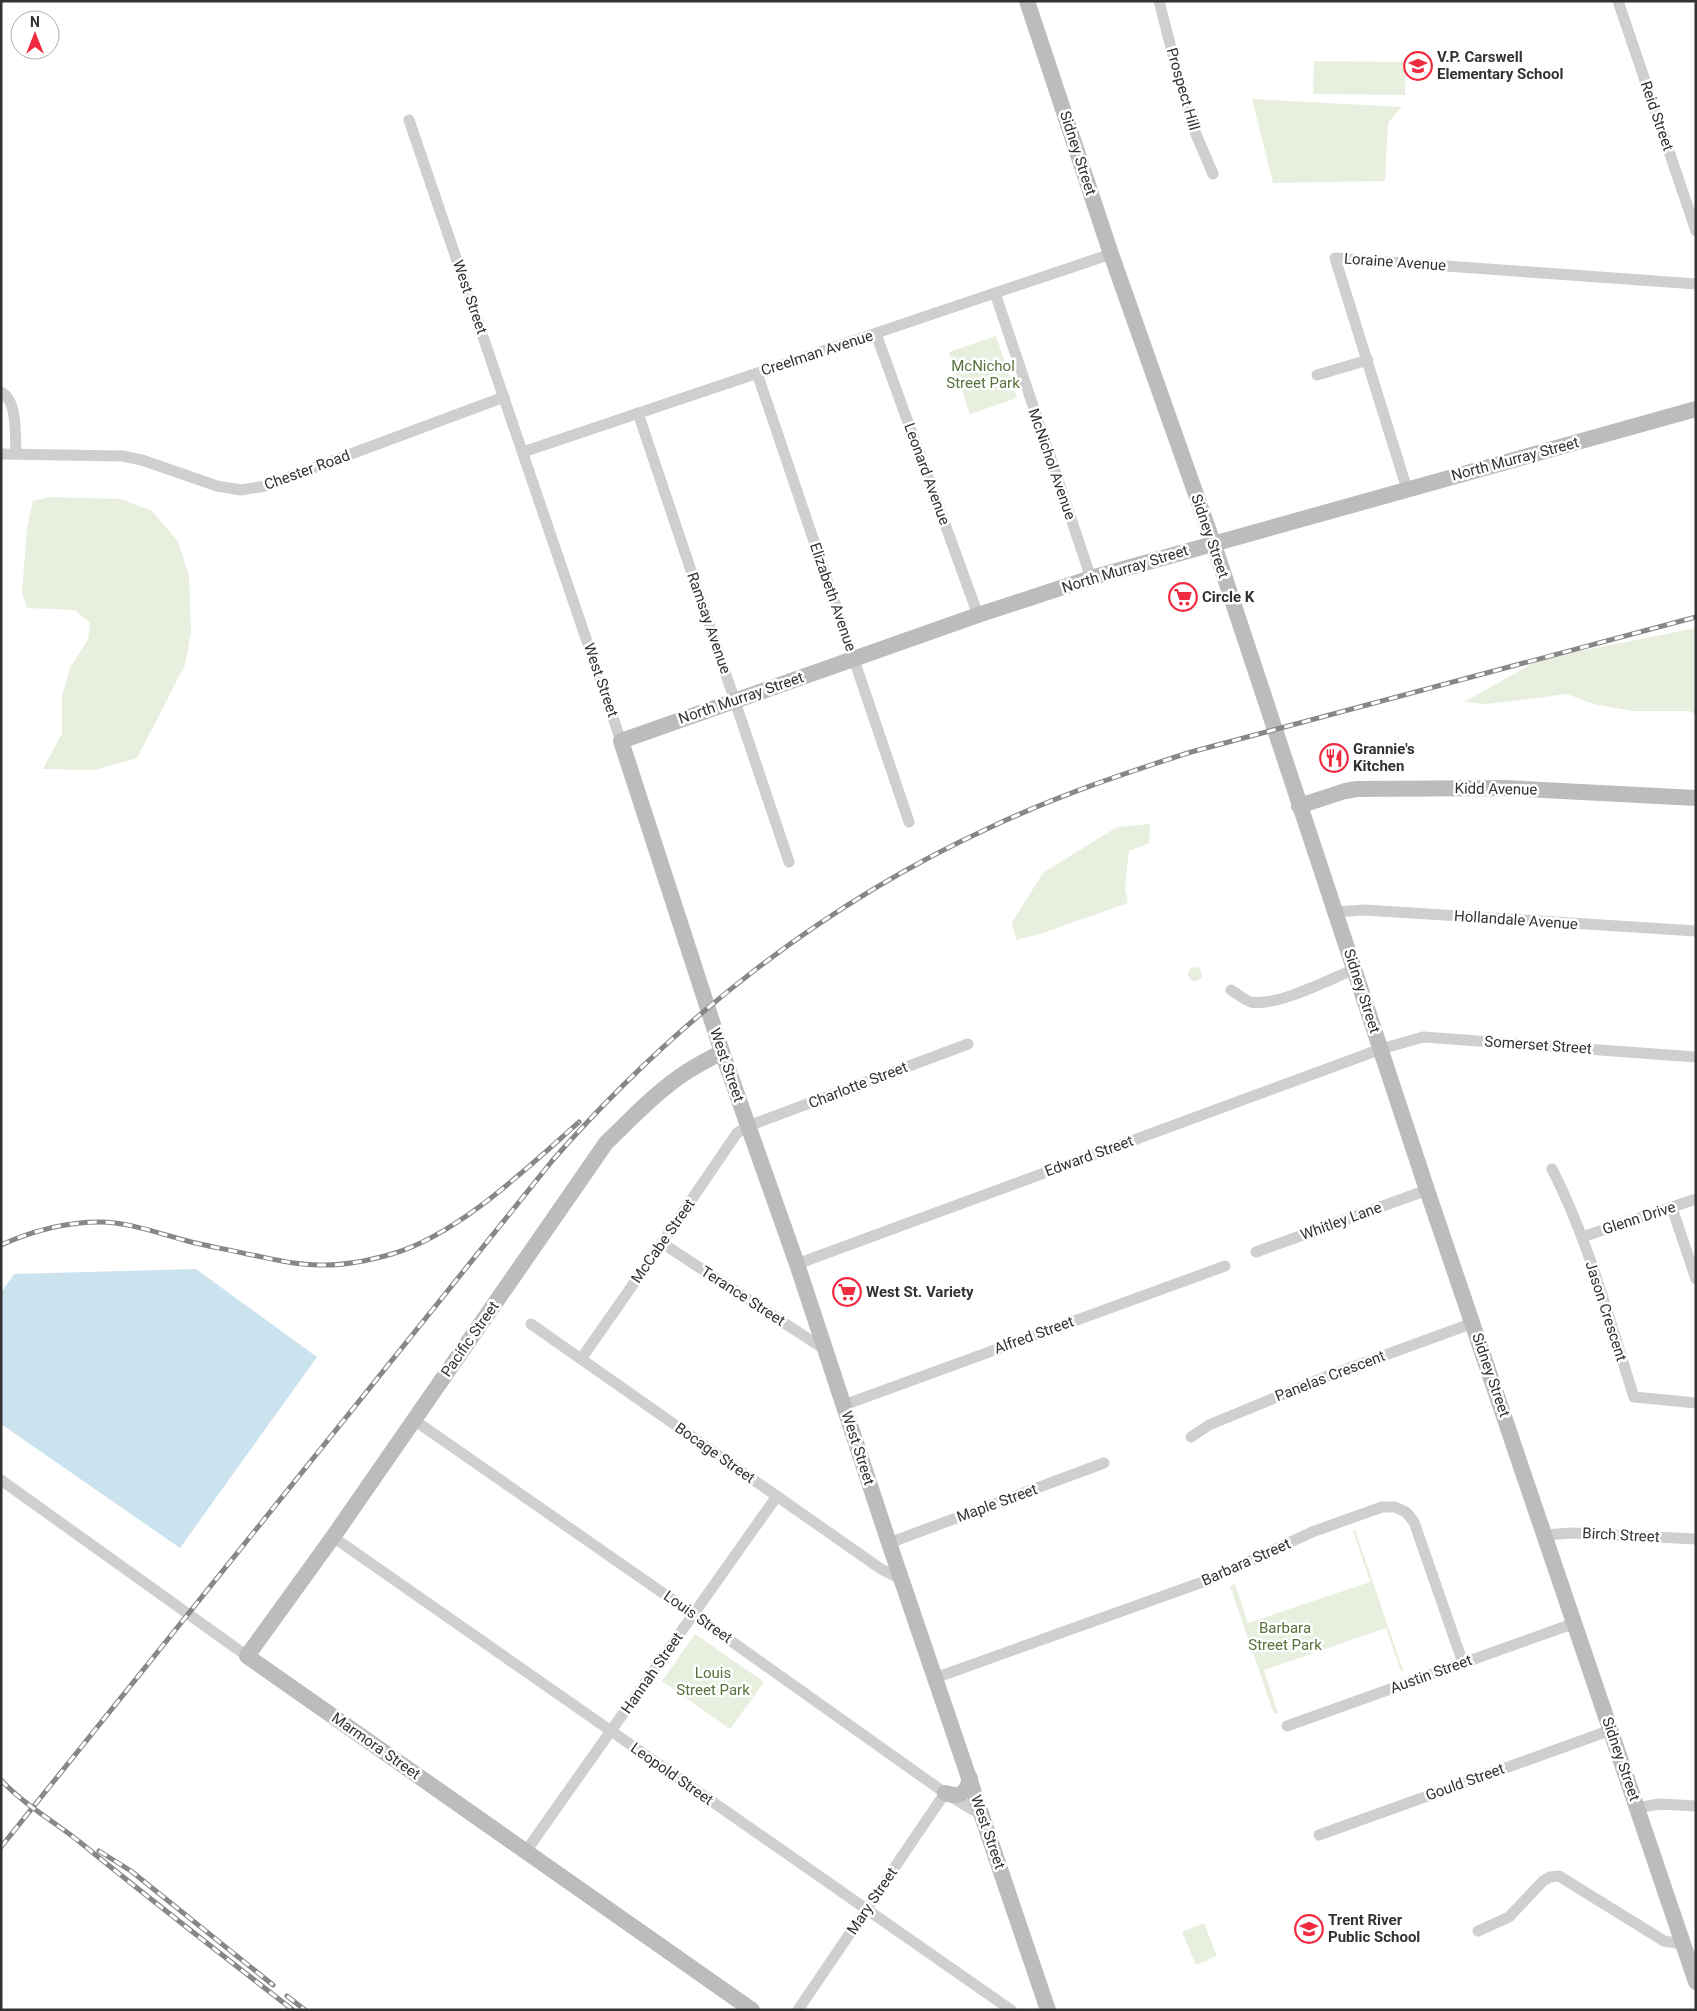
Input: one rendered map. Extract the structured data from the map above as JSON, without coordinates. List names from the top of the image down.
{
  "streets": {
    "street": [
      "Prospect Hill",
      "Reid Street",
      "Sidney Street",
      "Loraine Avenue",
      "West Street",
      "Creelman Avenue",
      "North Murray Street",
      "McNichol Avenue",
      "Chester Road",
      "Leonard Avenue",
      "Elizabeth Avenue",
      "Ramsay Avenue",
      "Kidd Avenue",
      "Hollandale Avenue",
      "Somerset Street",
      "Charlotte Street",
      "Edward Street",
      "Glenn Drive",
      "Whitley Lane",
      "McCabe Street",
      "Terance Street",
      "Jason Crescent",
      "Alfred Street",
      "Pacific Street",
      "Panelas Crescent",
      "Bocage Street",
      "Maple Street",
      "Birch Street",
      "Barbara Street",
      "Louis Street",
      "Hannah Street",
      "Austin Street",
      "Marmora Street",
      "Leopold Street",
      "Gould Street",
      "Mary Street"
    ]
  },
  "crossings": [
    ["Sidney Street", "Creelman Avenue"],
    ["Sidney Street", "North Murray Street"],
    ["Sidney Street", "Kidd Avenue"],
    ["Sidney Street", "Hollandale Avenue"],
    ["Sidney Street", "Somerset Street"],
    ["Sidney Street", "Edward Street"],
    ["Sidney Street", "Whitley Lane"],
    ["Sidney Street", "Panelas Crescent"],
    ["Sidney Street", "Birch Street"],
    ["Sidney Street", "Austin Street"],
    ["Sidney Street", "Gould Street"],
    ["Loraine Avenue", "North Murray Street"],
    ["West Street", "Creelman Avenue"],
    ["West Street", "North Murray Street"],
    ["West Street", "Chester Road"],
    ["West Street", "Charlotte Street"],
    ["West Street", "Edward Street"],
    ["West Street", "McCabe Street"],
    ["West Street", "Terance Street"],
    ["West Street", "Alfred Street"],
    ["West Street", "Pacific Street"],
    ["West Street", "Bocage Street"],
    ["West Street", "Maple Street"],
    ["West Street", "Barbara Street"],
    ["West Street", "Louis Street"],
    ["Creelman Avenue", "McNichol Avenue"],
    ["Creelman Avenue", "Leonard Avenue"],
    ["Creelman Avenue", "Elizabeth Avenue"],
    ["Creelman Avenue", "Ramsay Avenue"],
    ["North Murray Street", "McNichol Avenue"],
    ["North Murray Street", "Leonard Avenue"],
    ["North Murray Street", "Elizabeth Avenue"],
    ["North Murray Street", "Ramsay Avenue"],
    ["Somerset Street", "Edward Street"],
    ["Charlotte Street", "McCabe Street"],
    ["Glenn Drive", "Jason Crescent"],
    ["McCabe Street", "Terance Street"],
    ["McCabe Street", "Bocage Street"],
    ["Pacific Street", "Louis Street"],
    ["Pacific Street", "Marmora Street"],
    ["Pacific Street", "Leopold Street"],
    ["Bocage Street", "Hannah Street"],
    ["Barbara Street", "Austin Street"],
    ["Louis Street", "Hannah Street"],
    ["Louis Street", "Mary Street"],
    ["Hannah Street", "Marmora Street"],
    ["Hannah Street", "Leopold Street"],
    ["Leopold Street", "Mary Street"]
  ],
  "parks": ["McNichol Street Park", "Barbara Street Park", "Louis Street Park"],
  "places": {
    "school or university": ["V.P. Carswell Elementary School", "Trent River Public School"],
    "supermarket": ["Circle K", "West St. Variety"],
    "restaurant": ["Grannie's Kitchen"]
  },
  "north": "top"
}
